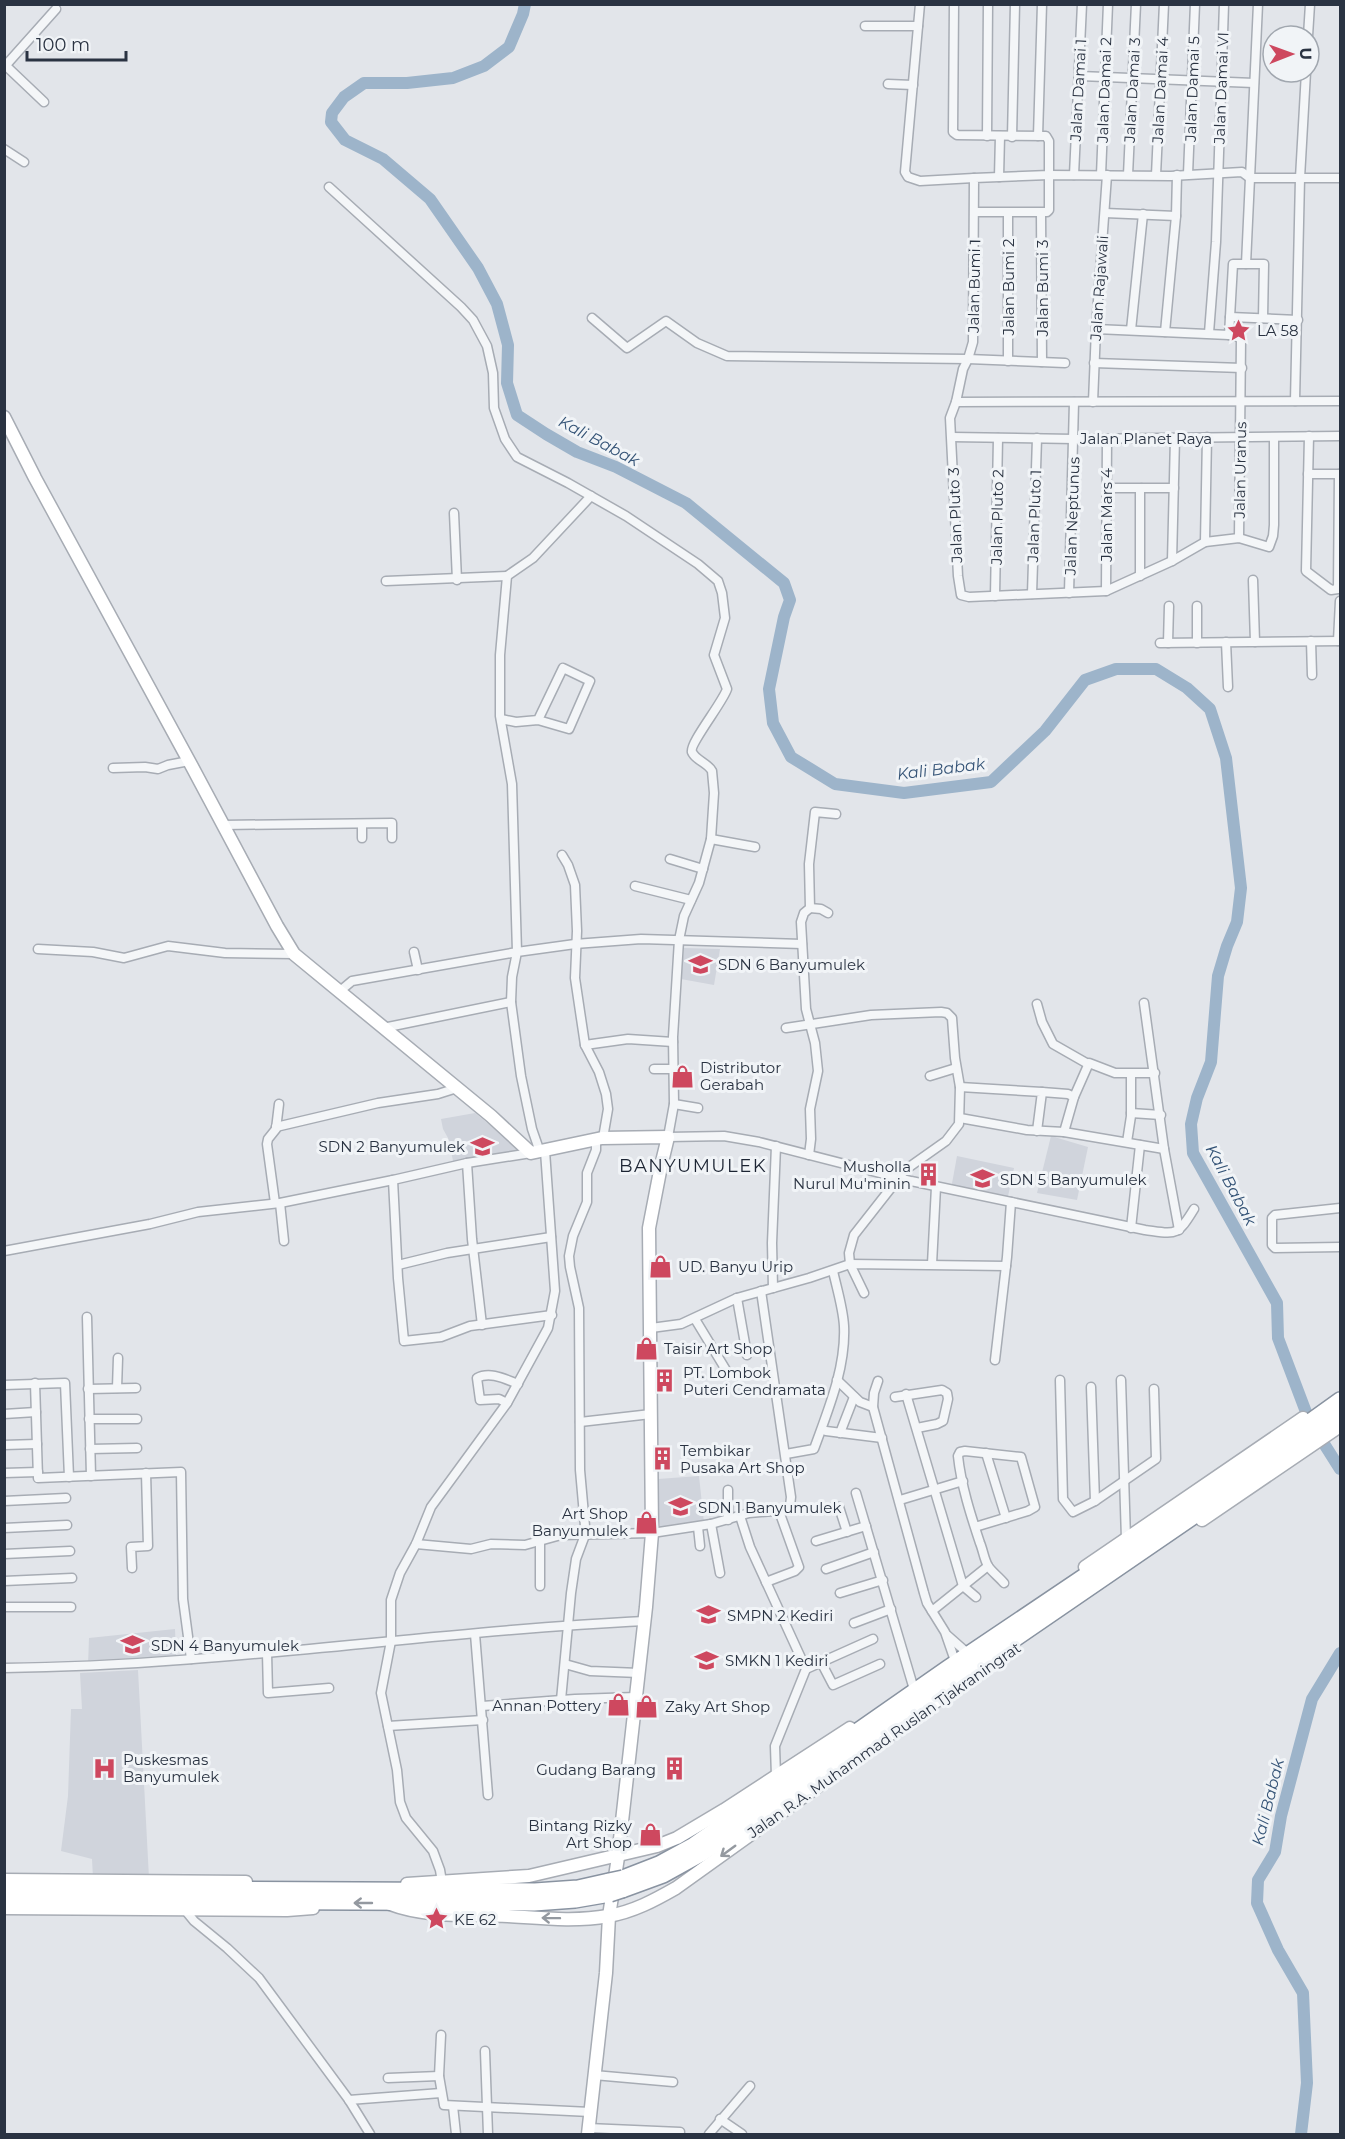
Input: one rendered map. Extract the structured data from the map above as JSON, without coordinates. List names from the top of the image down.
{
  "streets": {
    "highway": ["Jalan R.A. Muhammad Ruslan Tjakraningrat"],
    "street": [
      "Jalan Damai VI",
      "Jalan Damai 5",
      "Jalan Damai 1",
      "Jalan Damai 2",
      "Jalan Damai 3",
      "Jalan Damai 4",
      "Jalan Bumi 1",
      "Jalan Bumi 2",
      "Jalan Bumi 3",
      "Jalan Rajawali",
      "Jalan Planet Raya",
      "Jalan Uranus",
      "Jalan Pluto 3",
      "Jalan Mars 4",
      "Jalan Pluto 1",
      "Jalan Neptunus",
      "Jalan Pluto 2"
    ]
  },
  "crossings": [
    ["Jalan Damai 2", "Jalan Rajawali"],
    ["Jalan Bumi 1", "Jalan Pluto 3"],
    ["Jalan Planet Raya", "Jalan Uranus"],
    ["Jalan Planet Raya", "Jalan Pluto 3"],
    ["Jalan Planet Raya", "Jalan Mars 4"],
    ["Jalan Planet Raya", "Jalan Pluto 1"],
    ["Jalan Planet Raya", "Jalan Neptunus"],
    ["Jalan Planet Raya", "Jalan Pluto 2"],
    ["Jalan Pluto 3", "Jalan Pluto 2"]
  ],
  "districts": ["BANYUMULEK"],
  "water": ["Kali Babak"],
  "places": {
    "place": ["LA 58", "KE 62"],
    "school or university": [
      "SDN 6 Banyumulek",
      "SDN 2 Banyumulek",
      "SDN 5 Banyumulek",
      "SDN 1 Banyumulek",
      "SMPN 2 Kediri",
      "SDN 4 Banyumulek",
      "SMKN 1 Kediri"
    ],
    "shop": [
      "Distributor Gerabah",
      "UD. Banyu Urip",
      "Taisir Art Shop",
      "Art Shop Banyumulek",
      "Annan Pottery",
      "Zaky Art Shop",
      "Bintang Rizky Art Shop"
    ],
    "building": [
      "Musholla Nurul Mu'minin",
      "PT. Lombok Puteri Cendramata",
      "Tembikar Pusaka Art Shop",
      "Gudang Barang"
    ],
    "hospital": ["Puskesmas Banyumulek"]
  },
  "scale_bar": "100 m",
  "north": "right"
}
